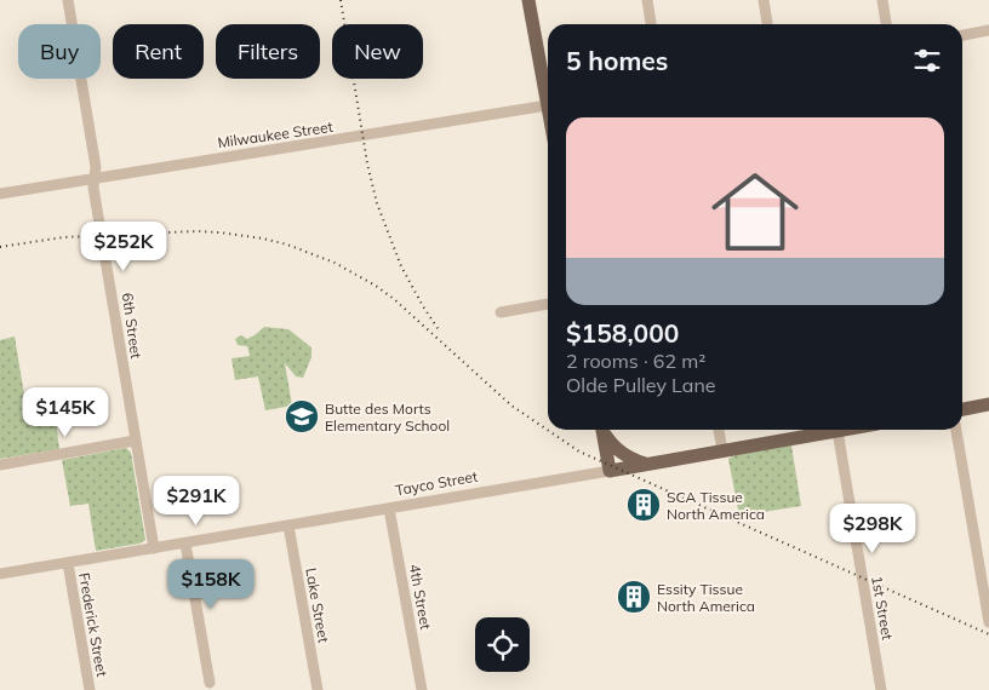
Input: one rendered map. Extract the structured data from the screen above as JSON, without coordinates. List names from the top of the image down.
{
  "streets": {
    "main road": ["Tayco Street"],
    "street": [
      "Milwaukee Street",
      "6th Street",
      "4th Street",
      "Lake Street",
      "1st Street",
      "Frederick Street"
    ]
  },
  "crossings": [
    ["Milwaukee Street", "6th Street"],
    ["6th Street", "Tayco Street"],
    ["Tayco Street", "4th Street"],
    ["Tayco Street", "Lake Street"],
    ["Tayco Street", "Frederick Street"]
  ],
  "places": {
    "school or university": ["Butte des Morts Elementary School"],
    "building": ["SCA Tissue North America", "Essity Tissue North America"]
  },
  "page": {
    "chip": [
      "Buy",
      "Rent",
      "Filters",
      "New"
    ],
    "heading": "5 homes",
    "list": [
      {
        "name": "$158,000",
        "note": "2 rooms · 62 m² · Olde Pulley Lane"
      }
    ],
    "price": [
      "$252K",
      "$145K",
      "$291K",
      "$298K",
      "$158K"
    ]
  }
}
